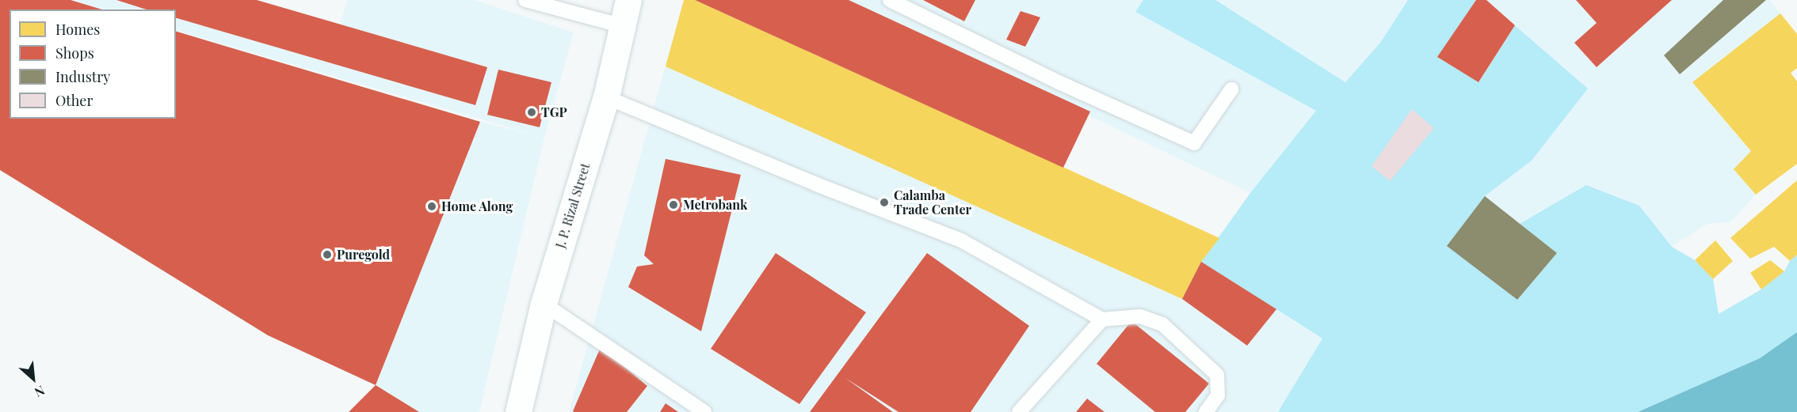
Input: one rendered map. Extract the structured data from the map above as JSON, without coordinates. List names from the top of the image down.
{
  "streets": {
    "main road": ["J. P. Rizal Street"]
  },
  "places": [
    "TGP",
    "Calamba Trade Center",
    "Metrobank",
    "Home Along",
    "Puregold"
  ],
  "legend": [
    "Homes",
    "Shops",
    "Industry",
    "Other"
  ],
  "north": "bottom right"
}
